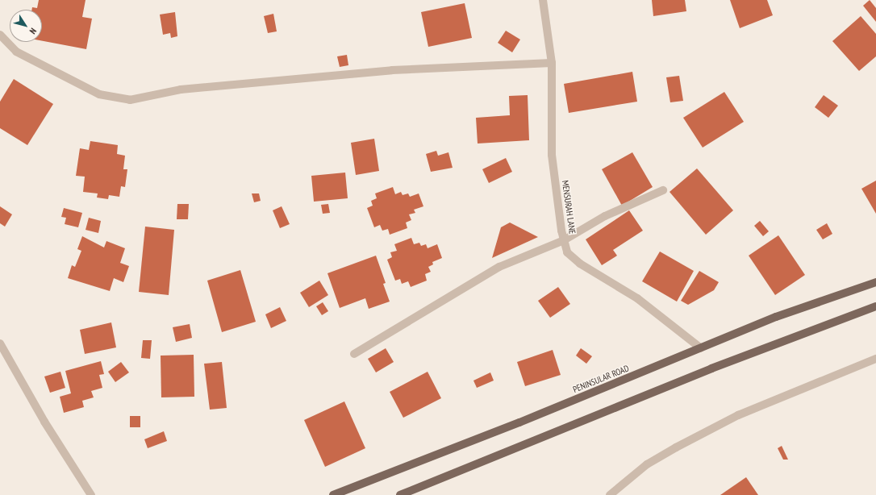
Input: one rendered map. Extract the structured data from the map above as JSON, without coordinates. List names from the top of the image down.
{
  "streets": {
    "main road": ["PENINSULAR ROAD"],
    "street": ["MENSURAH LANE"]
  },
  "crossings": [
    ["MENSURAH LANE", "PENINSULAR ROAD"]
  ],
  "north": "bottom right"
}
